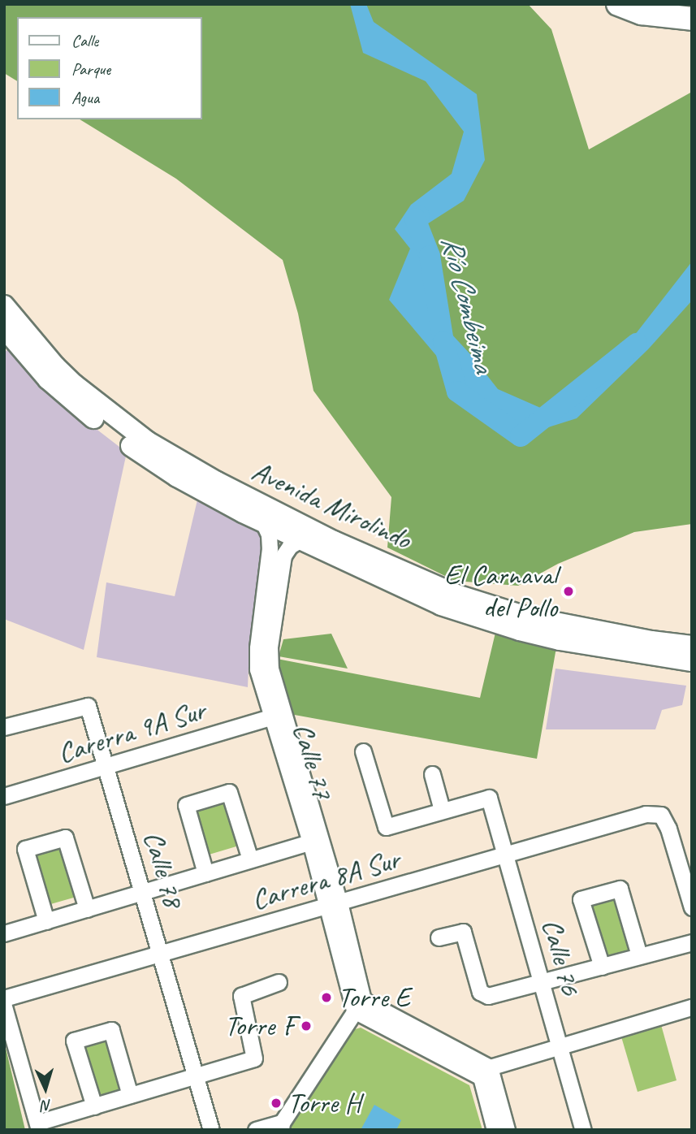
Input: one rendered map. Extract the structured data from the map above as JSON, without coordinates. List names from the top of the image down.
{
  "streets": {
    "main road": ["Avenida Mirolindo"],
    "street": [
      "Carerra 9A Sur",
      "Calle 77",
      "Calle 78",
      "Carrera 8A Sur",
      "Calle 76"
    ]
  },
  "crossings": [
    ["Avenida Mirolindo", "Calle 77"],
    ["Carerra 9A Sur", "Calle 77"],
    ["Carerra 9A Sur", "Calle 78"],
    ["Calle 77", "Carrera 8A Sur"],
    ["Calle 78", "Carrera 8A Sur"],
    ["Carrera 8A Sur", "Calle 76"]
  ],
  "water": ["Río Combeima"],
  "places": [
    "El Carnaval del Pollo",
    "Torre E",
    "Torre F",
    "Torre H"
  ],
  "legend": ["Calle", "Parque", "Agua"],
  "north": "bottom"
}
